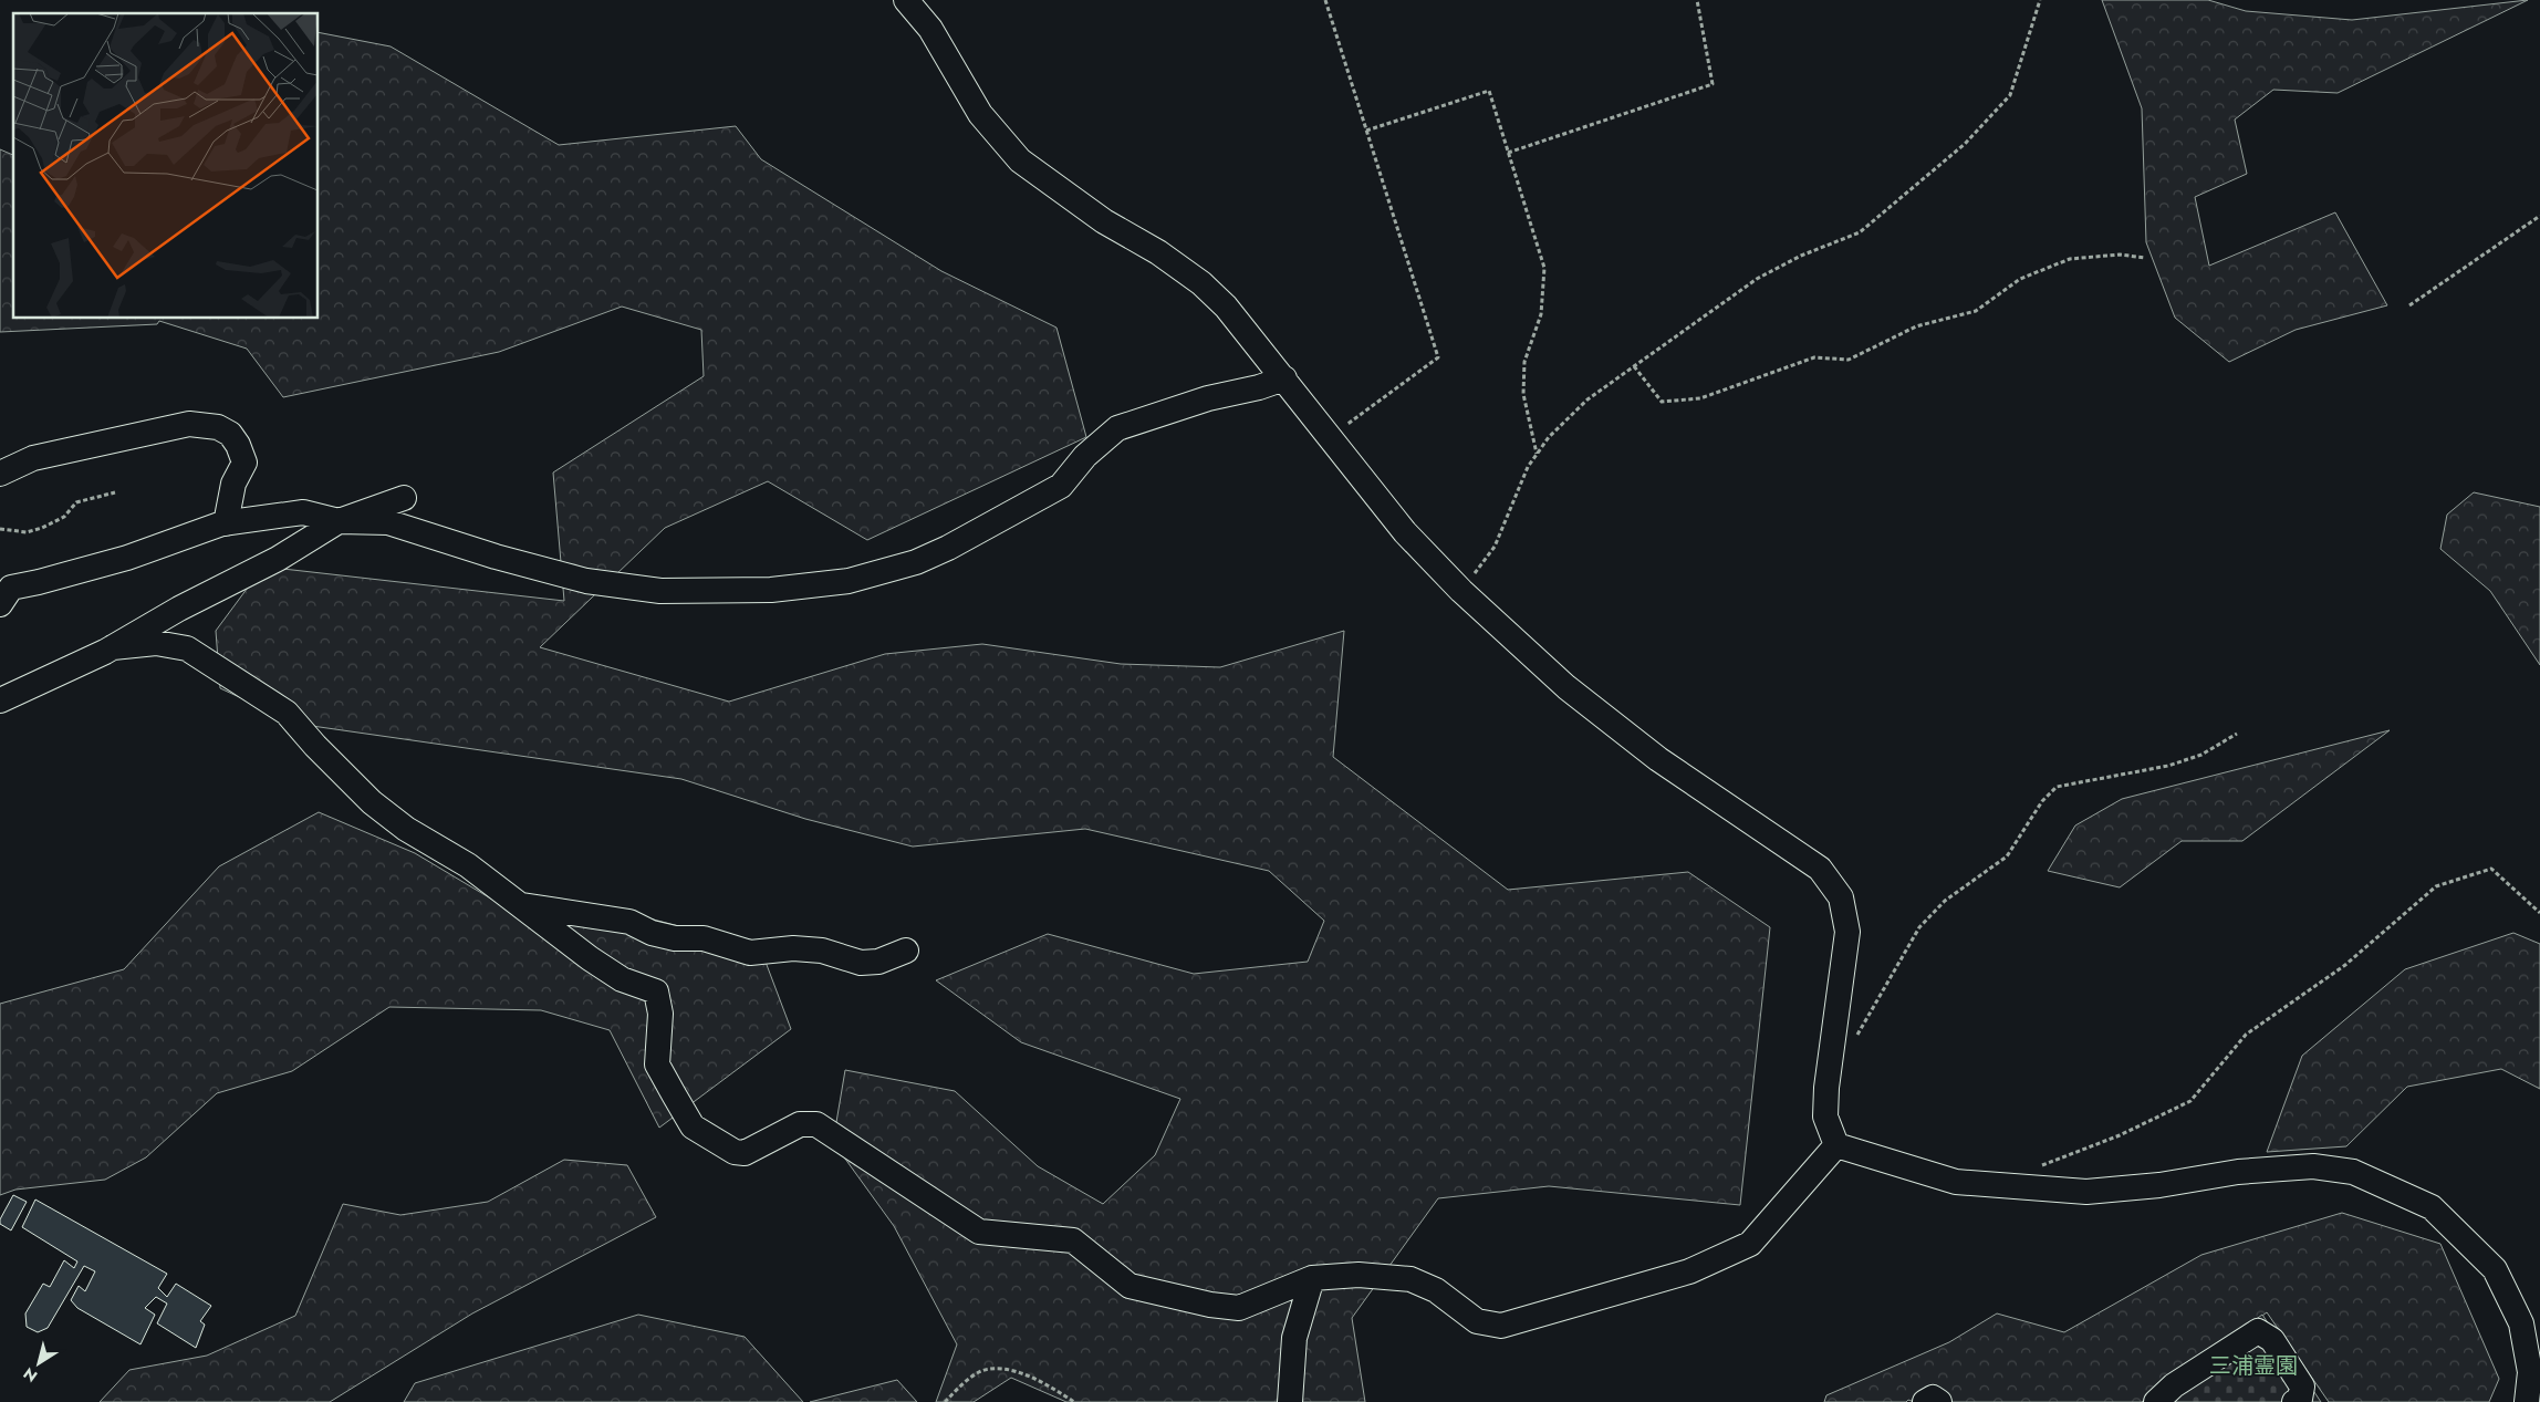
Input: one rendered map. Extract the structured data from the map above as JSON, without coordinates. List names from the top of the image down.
{
  "parks": ["三浦霊園"],
  "north": "bottom left"
}
